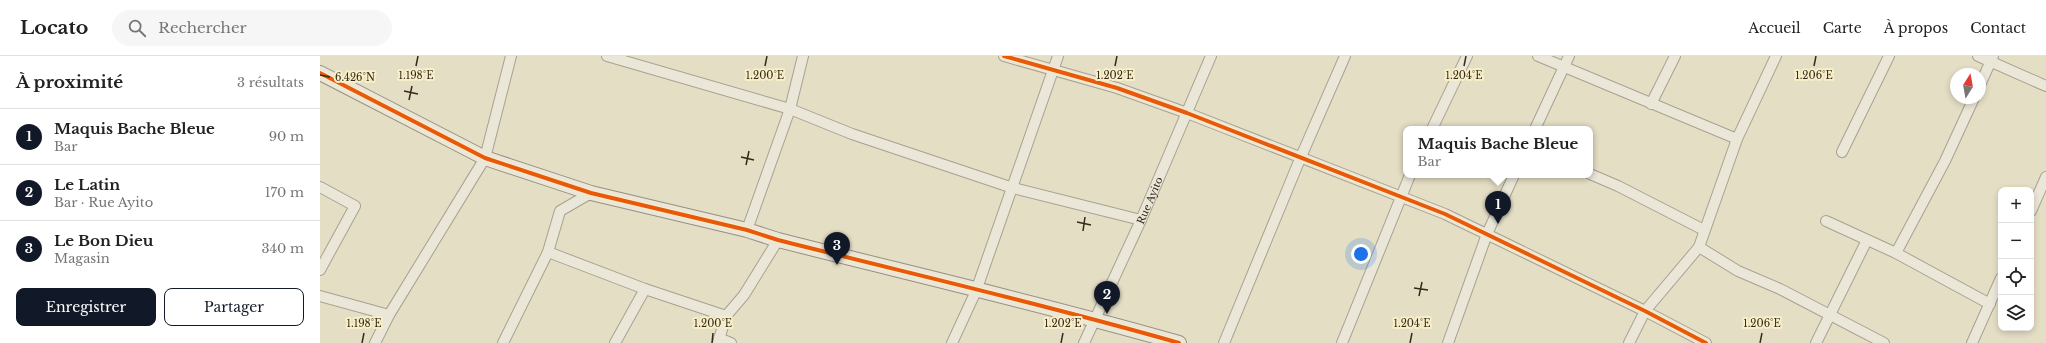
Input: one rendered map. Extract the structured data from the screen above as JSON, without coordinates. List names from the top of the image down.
{
  "streets": {
    "street": ["Rue Ayito"]
  },
  "north": "top",
  "page": {
    "header": "Locato",
    "search": "Rechercher",
    "nav": [
      "Accueil",
      "Carte",
      "À propos",
      "Contact"
    ],
    "heading": ["À proximité", "3 résultats"],
    "list": [
      {
        "mark": "1",
        "name": "Maquis Bache Bleue",
        "note": "Bar",
        "value": "90 m"
      },
      {
        "mark": "2",
        "name": "Le Latin",
        "note": "Bar · Rue Ayito",
        "value": "170 m"
      },
      {
        "mark": "3",
        "name": "Le Bon Dieu",
        "note": "Magasin",
        "value": "340 m"
      }
    ],
    "popup": ["Maquis Bache Bleue", "Bar"],
    "map_buttons": ["+", "−"],
    "pins": ["1", "3", "2"],
    "buttons": ["Enregistrer", "Partager"]
  },
  "coordinates": [
    "1.198°E",
    "1.200°E",
    "1.202°E",
    "1.204°E",
    "1.206°E",
    "6.426°N"
  ]
}
